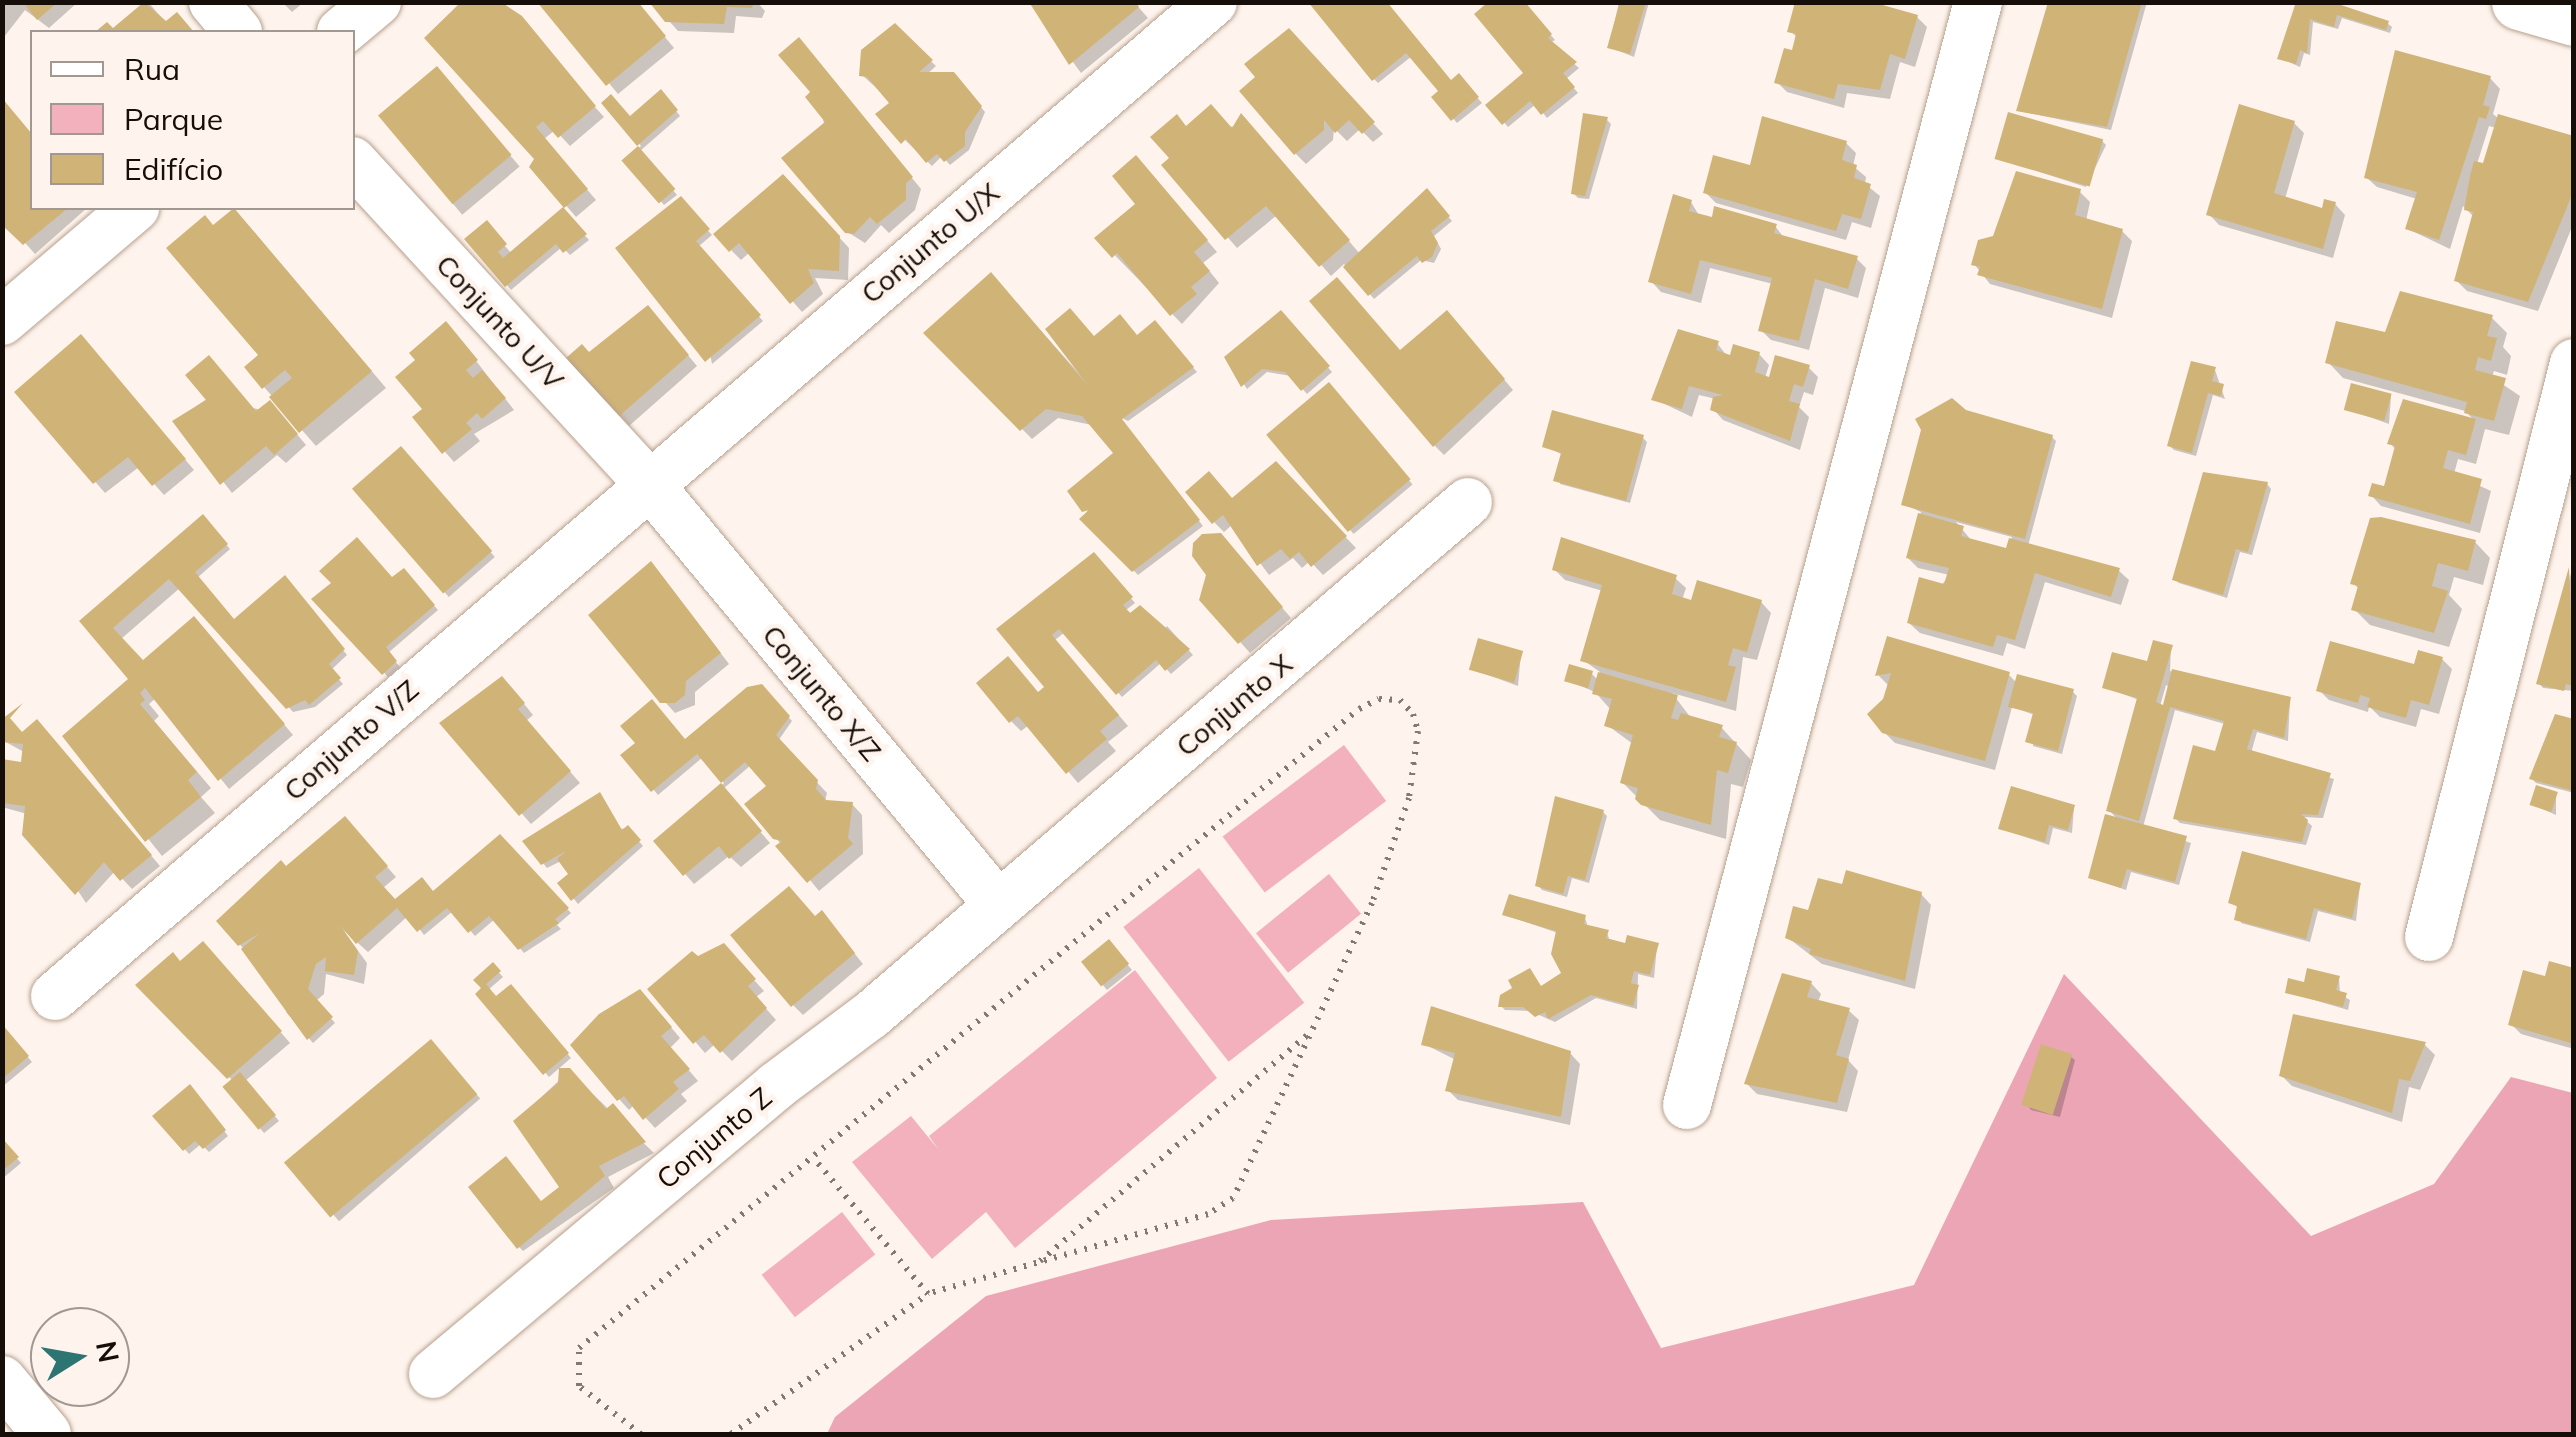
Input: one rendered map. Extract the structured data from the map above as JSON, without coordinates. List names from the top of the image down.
{
  "streets": {
    "street": [
      "Conjunto U/X",
      "Conjunto U/V",
      "Conjunto X/Z",
      "Conjunto X",
      "Conjunto V/Z",
      "Conjunto Z"
    ]
  },
  "crossings": [
    ["Conjunto U/X", "Conjunto U/V"],
    ["Conjunto U/X", "Conjunto X/Z"],
    ["Conjunto U/X", "Conjunto V/Z"],
    ["Conjunto U/V", "Conjunto X/Z"],
    ["Conjunto U/V", "Conjunto V/Z"],
    ["Conjunto X/Z", "Conjunto X"],
    ["Conjunto X/Z", "Conjunto V/Z"],
    ["Conjunto X/Z", "Conjunto Z"],
    ["Conjunto X", "Conjunto Z"]
  ],
  "legend": ["Rua", "Parque", "Edifício"],
  "north": "right"
}
